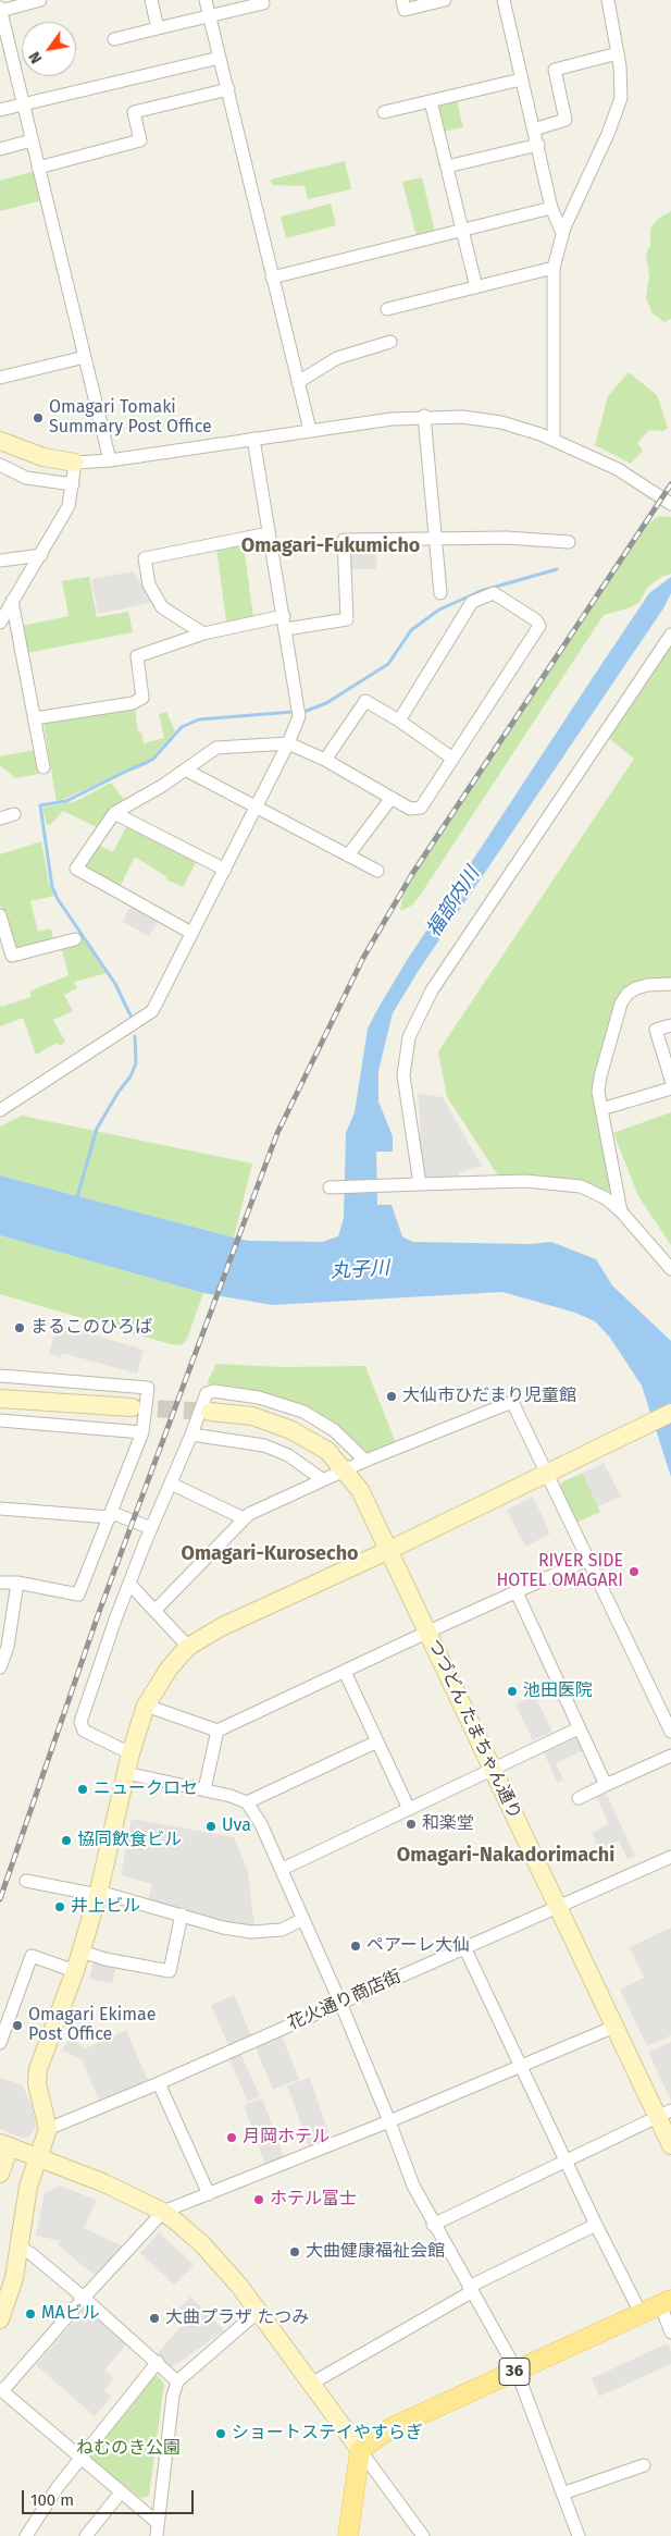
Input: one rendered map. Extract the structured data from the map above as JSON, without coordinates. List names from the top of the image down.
{
  "streets": {
    "main road": ["36"],
    "street": ["つづどん たまちゃん通り", "花火通り商店街"]
  },
  "crossings": [
    ["つづどん たまちゃん通り", "花火通り商店街"]
  ],
  "districts": ["Omagari-Fukumicho", "Omagari-Kurosecho", "Omagari-Nakadorimachi"],
  "water": ["福部内川", "丸子川"],
  "parks": ["ねむのき公園"],
  "places": [
    "Omagari Tomaki Summary Post Office",
    "まるこのひろば",
    "大仙市ひだまり児童館",
    "RIVER SIDE HOTEL OMAGARI",
    "池田医院",
    "ニュークロセ",
    "和楽堂",
    "Uva",
    "協同飲食ビル",
    "井上ビル",
    "ペアーレ大仙",
    "Omagari Ekimae Post Office",
    "月岡ホテル",
    "ホテル富士",
    "大曲健康福祉会館",
    "MAビル",
    "大曲プラザ たつみ",
    "ショートステイやすらぎ"
  ],
  "scale_bar": "100 m",
  "north": "bottom left"
}
